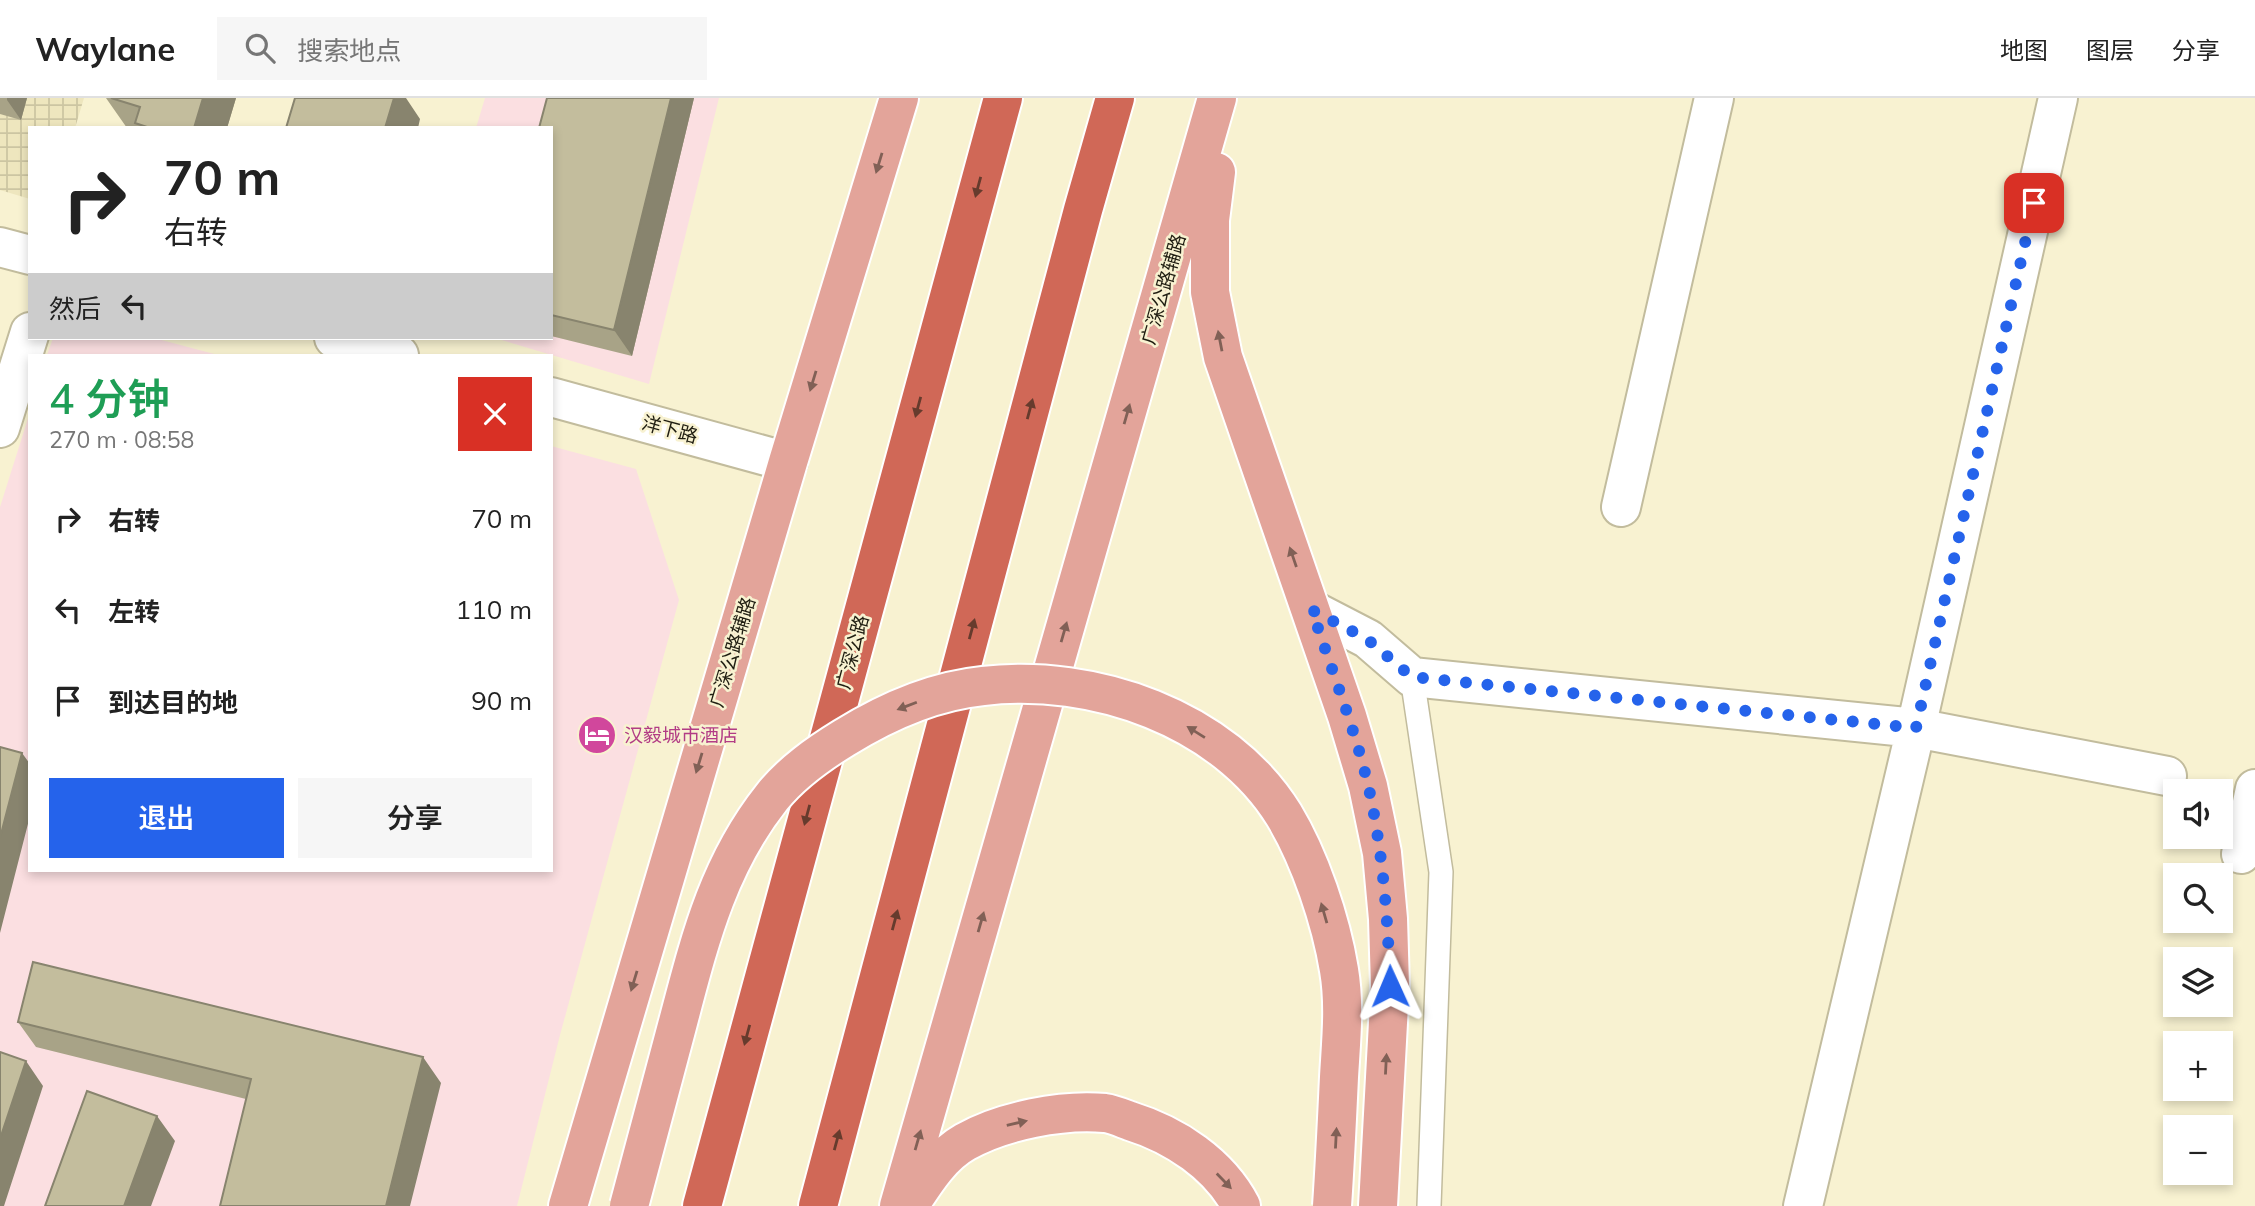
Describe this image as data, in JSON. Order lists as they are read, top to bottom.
{
  "streets": {
    "highway": ["广深公路"],
    "main road": ["广深公路辅路"],
    "street": ["洋下路"]
  },
  "crossings": [
    ["广深公路辅路", "洋下路"]
  ],
  "places": {
    "hotel": ["汉毅城市酒店"]
  },
  "page": {
    "header": "Waylane",
    "search": "搜索地点",
    "nav": ["地图", "图层", "分享"],
    "turn": ["70 m", "右转"],
    "then": "然后",
    "heading": ["4 分钟", "270 m · 08:58"],
    "list": [
      {
        "name": "右转",
        "value": "70 m"
      },
      {
        "name": "左转",
        "value": "110 m"
      },
      {
        "name": "到达目的地",
        "value": "90 m"
      }
    ],
    "buttons": ["退出", "分享"],
    "map_buttons": ["+", "−"]
  }
}
